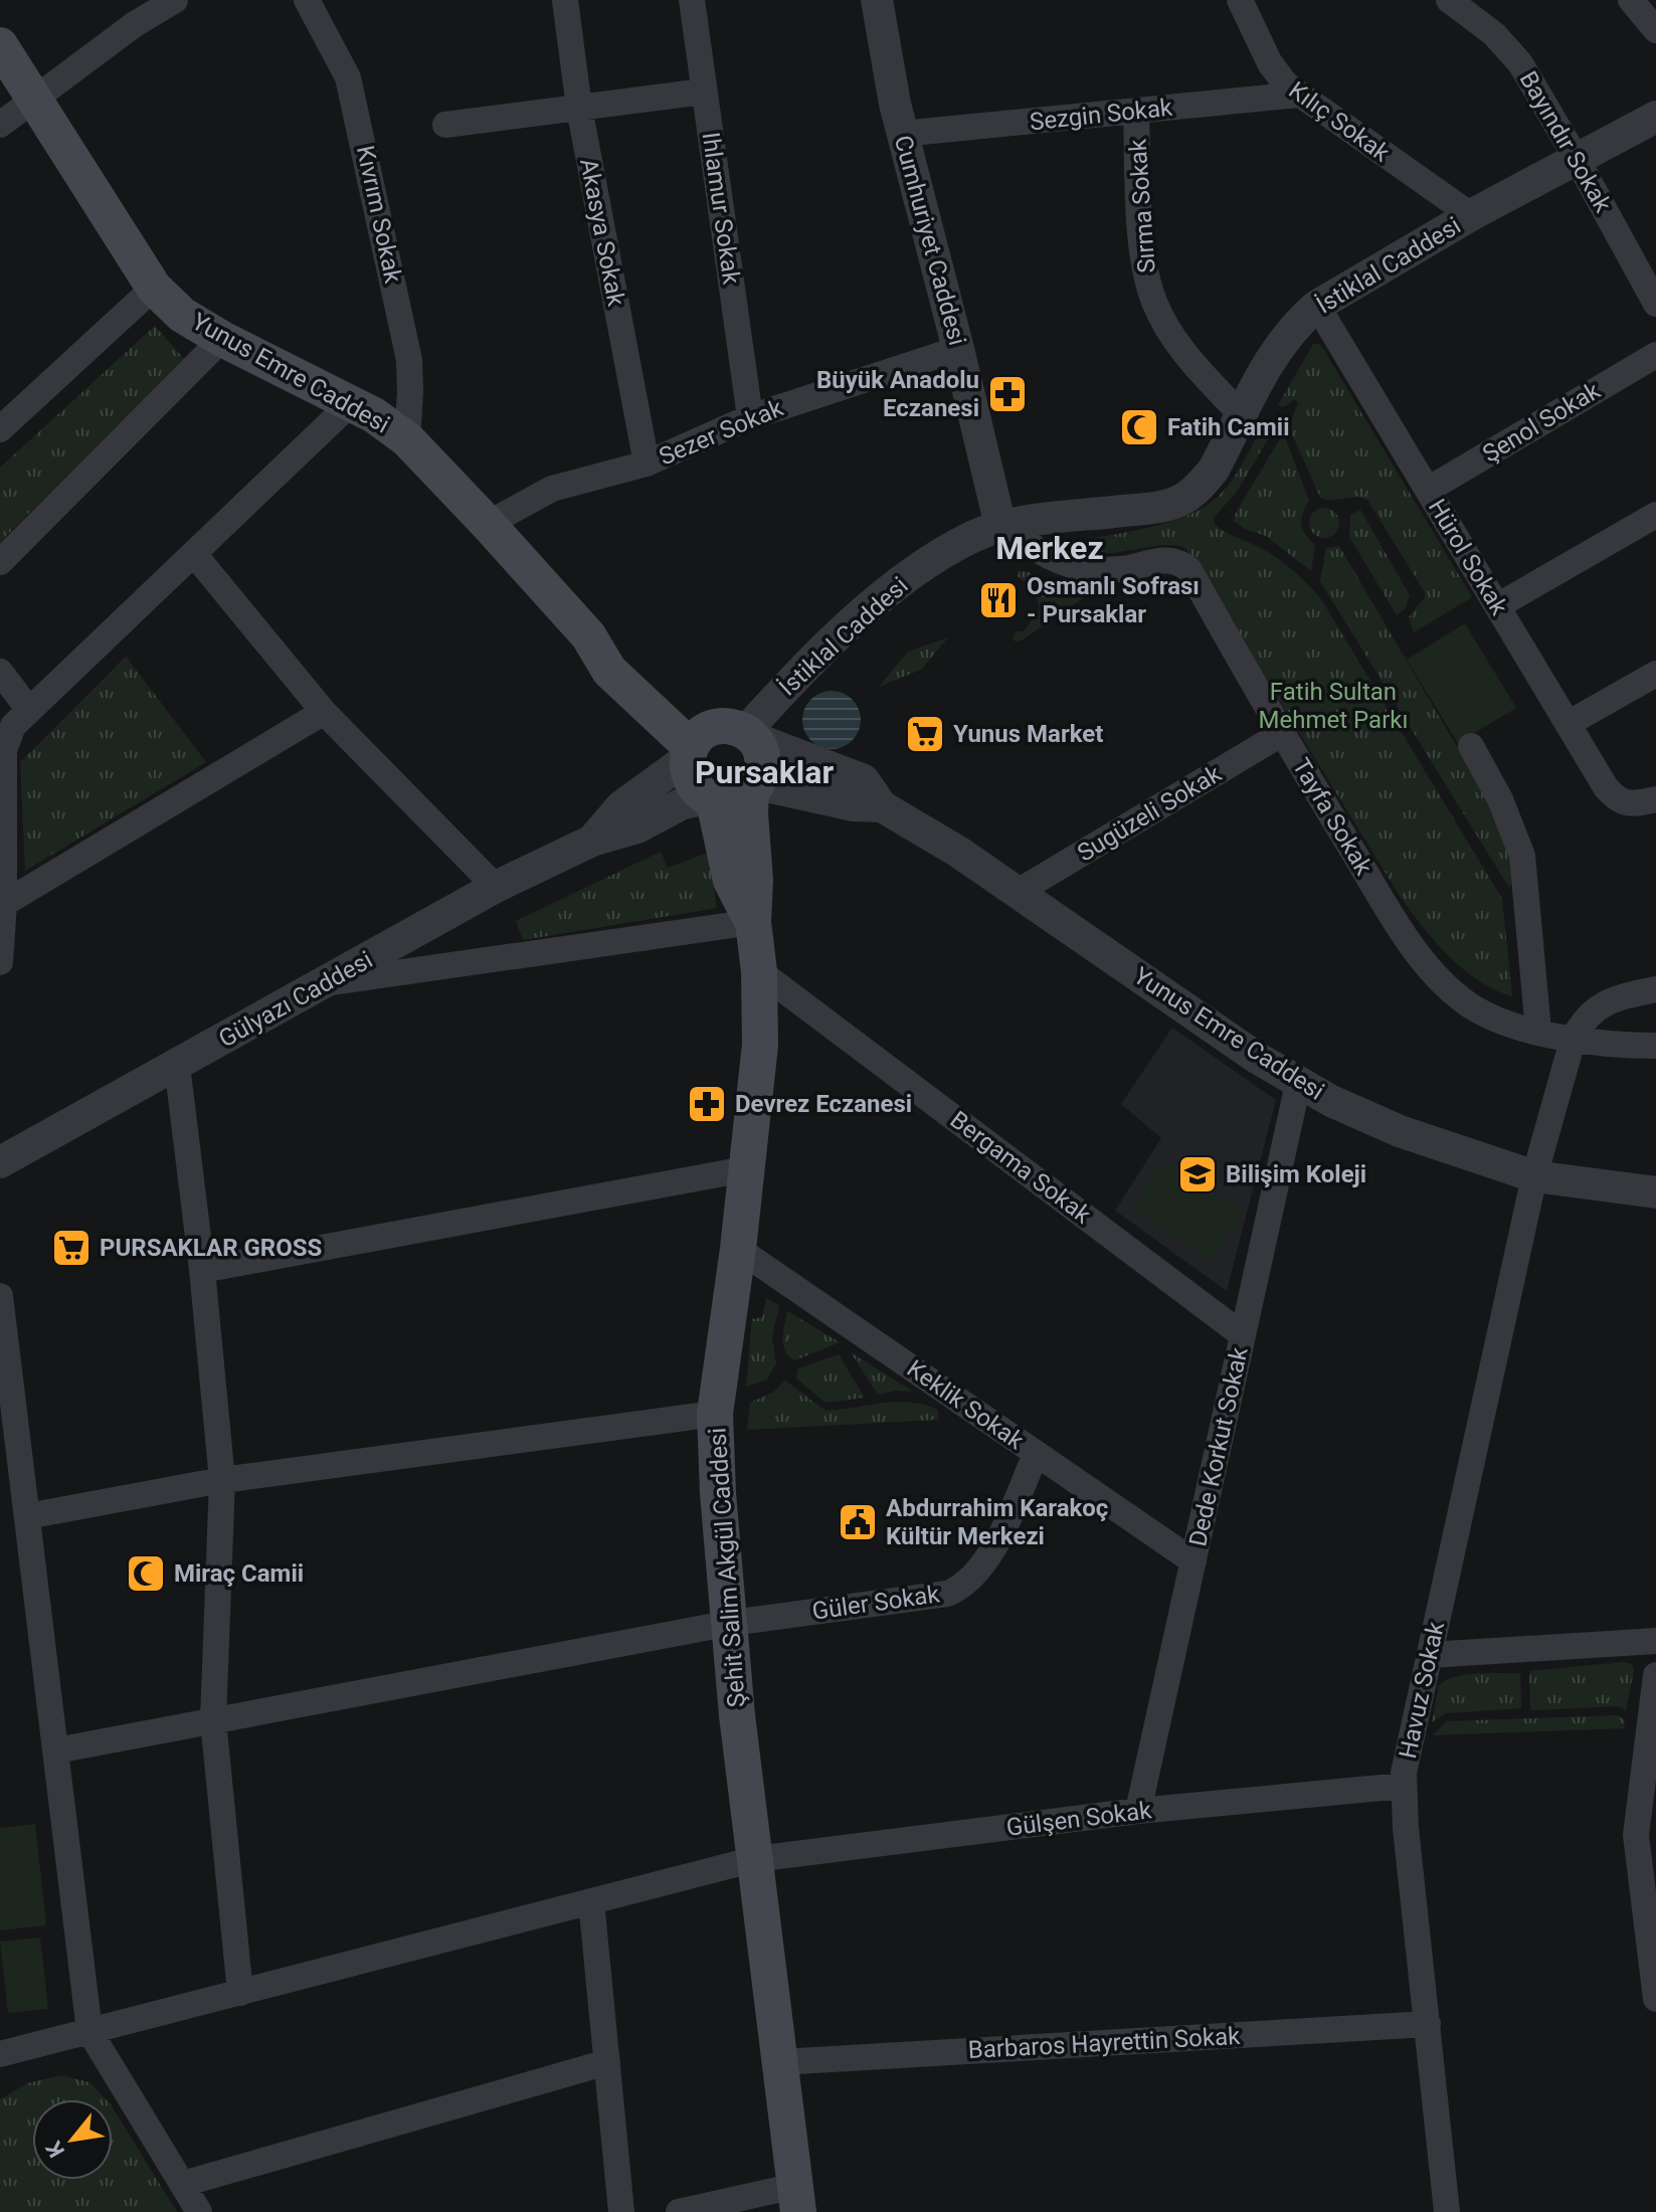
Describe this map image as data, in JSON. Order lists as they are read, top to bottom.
{
  "streets": {
    "main road": ["Yunus Emre Caddesi", "Şehit Salim Akgül Caddesi"],
    "street": [
      "Sezgin Sokak",
      "Kılıç Sokak",
      "Bayındır Sokak",
      "Sırma Sokak",
      "Ihlamur Sokak",
      "Kıvrım Sokak",
      "Akasya Sokak",
      "Cumhuriyet Caddesi",
      "İstiklal Caddesi",
      "Şenol Sokak",
      "Sezer Sokak",
      "Hürol Sokak",
      "Sugüzeli Sokak",
      "Tayfa Sokak",
      "Gülyazı Caddesi",
      "Bergama Sokak",
      "Keklik Sokak",
      "Dede Korkut Sokak",
      "Güler Sokak",
      "Havuz Sokak",
      "Gülşen Sokak",
      "Barbaros Hayrettin Sokak"
    ]
  },
  "crossings": [
    ["Sezgin Sokak", "Kılıç Sokak"],
    ["Sezgin Sokak", "Sırma Sokak"],
    ["Sezgin Sokak", "Cumhuriyet Caddesi"],
    ["Kılıç Sokak", "İstiklal Caddesi"],
    ["Bayındır Sokak", "İstiklal Caddesi"],
    ["Sırma Sokak", "İstiklal Caddesi"],
    ["Ihlamur Sokak", "Sezer Sokak"],
    ["Kıvrım Sokak", "Yunus Emre Caddesi"],
    ["Akasya Sokak", "Sezer Sokak"],
    ["Cumhuriyet Caddesi", "İstiklal Caddesi"],
    ["Cumhuriyet Caddesi", "Sezer Sokak"],
    ["Cumhuriyet Caddesi", "Tayfa Sokak"],
    ["İstiklal Caddesi", "Yunus Emre Caddesi"],
    ["İstiklal Caddesi", "Hürol Sokak"],
    ["İstiklal Caddesi", "Tayfa Sokak"],
    ["İstiklal Caddesi", "Gülyazı Caddesi"],
    ["Yunus Emre Caddesi", "Sezer Sokak"],
    ["Yunus Emre Caddesi", "Sugüzeli Sokak"],
    ["Yunus Emre Caddesi", "Dede Korkut Sokak"],
    ["Yunus Emre Caddesi", "Havuz Sokak"],
    ["Şenol Sokak", "Hürol Sokak"],
    ["Sugüzeli Sokak", "Tayfa Sokak"],
    ["Tayfa Sokak", "Havuz Sokak"],
    ["Bergama Sokak", "Dede Korkut Sokak"],
    ["Bergama Sokak", "Şehit Salim Akgül Caddesi"],
    ["Keklik Sokak", "Dede Korkut Sokak"],
    ["Keklik Sokak", "Şehit Salim Akgül Caddesi"],
    ["Keklik Sokak", "Güler Sokak"],
    ["Dede Korkut Sokak", "Gülşen Sokak"],
    ["Şehit Salim Akgül Caddesi", "Güler Sokak"],
    ["Şehit Salim Akgül Caddesi", "Gülşen Sokak"],
    ["Şehit Salim Akgül Caddesi", "Barbaros Hayrettin Sokak"],
    ["Havuz Sokak", "Gülşen Sokak"],
    ["Havuz Sokak", "Barbaros Hayrettin Sokak"]
  ],
  "districts": ["Merkez", "Pursaklar"],
  "parks": ["Fatih Sultan Mehmet Parkı"],
  "places": {
    "pharmacy": ["Büyük Anadolu Eczanesi", "Devrez Eczanesi"],
    "mosque": ["Fatih Camii", "Miraç Camii"],
    "restaurant": ["Osmanlı Sofrası - Pursaklar"],
    "supermarket": ["Yunus Market", "PURSAKLAR GROSS"],
    "school or university": ["Bilişim Koleji"],
    "public building": ["Abdurrahim Karakoç Kültür Merkezi"]
  },
  "north": "bottom left"
}
